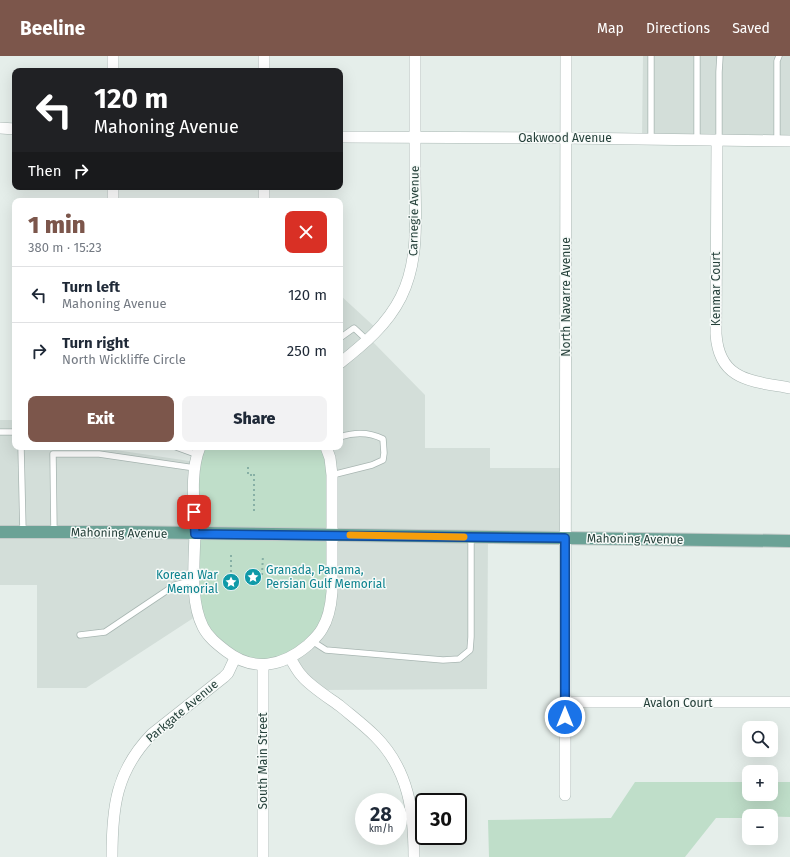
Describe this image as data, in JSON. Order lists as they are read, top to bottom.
{
  "streets": {
    "main road": ["Mahoning Avenue"],
    "street": [
      "Oakwood Avenue",
      "Carnegie Avenue",
      "Kenmar Court",
      "North Navarre Avenue",
      "Avalon Court",
      "Parkgate Avenue",
      "South Main Street"
    ]
  },
  "crossings": [
    ["Oakwood Avenue", "Carnegie Avenue"],
    ["Oakwood Avenue", "Kenmar Court"],
    ["Oakwood Avenue", "North Navarre Avenue"],
    ["North Navarre Avenue", "Mahoning Avenue"],
    ["North Navarre Avenue", "Avalon Court"]
  ],
  "places": {
    "place": ["Granada, Panama, Persian Gulf Memorial", "Korean War Memorial"]
  },
  "page": {
    "header": "Beeline",
    "nav": ["Map", "Directions", "Saved"],
    "turn": ["120 m", "Mahoning Avenue"],
    "then": "Then",
    "heading": ["1 min", "380 m · 15:23"],
    "list": [
      {
        "name": "Turn left",
        "note": "Mahoning Avenue",
        "value": "120 m"
      },
      {
        "name": "Turn right",
        "note": "North Wickliffe Circle",
        "value": "250 m"
      }
    ],
    "buttons": ["Exit", "Share"],
    "map_buttons": ["+", "−"],
    "speed": "28 km/h",
    "limit": "30"
  }
}
